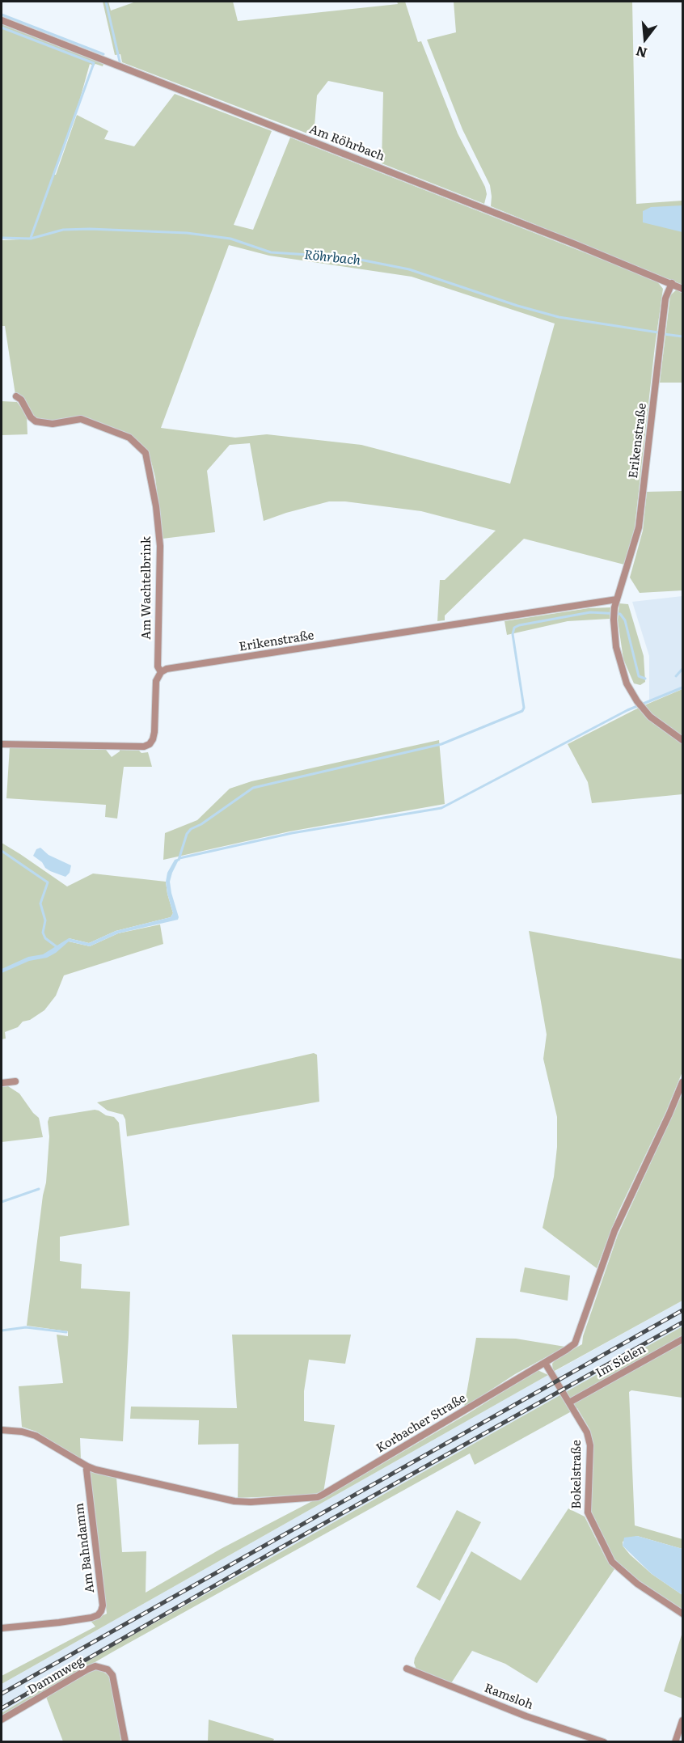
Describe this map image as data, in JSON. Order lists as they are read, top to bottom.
{
  "streets": {
    "street": [
      "Am Röhrbach",
      "Erikenstraße",
      "Am Wachtelbrink",
      "Im Sielen",
      "Korbacher Straße",
      "Bokelstraße",
      "Am Bahndamm",
      "Dammweg",
      "Ramsloh"
    ]
  },
  "crossings": [
    ["Am Röhrbach", "Erikenstraße"],
    ["Erikenstraße", "Am Wachtelbrink"],
    ["Im Sielen", "Bokelstraße"],
    ["Korbacher Straße", "Bokelstraße"],
    ["Korbacher Straße", "Am Bahndamm"]
  ],
  "water": ["Röhrbach"],
  "north": "bottom"
}
